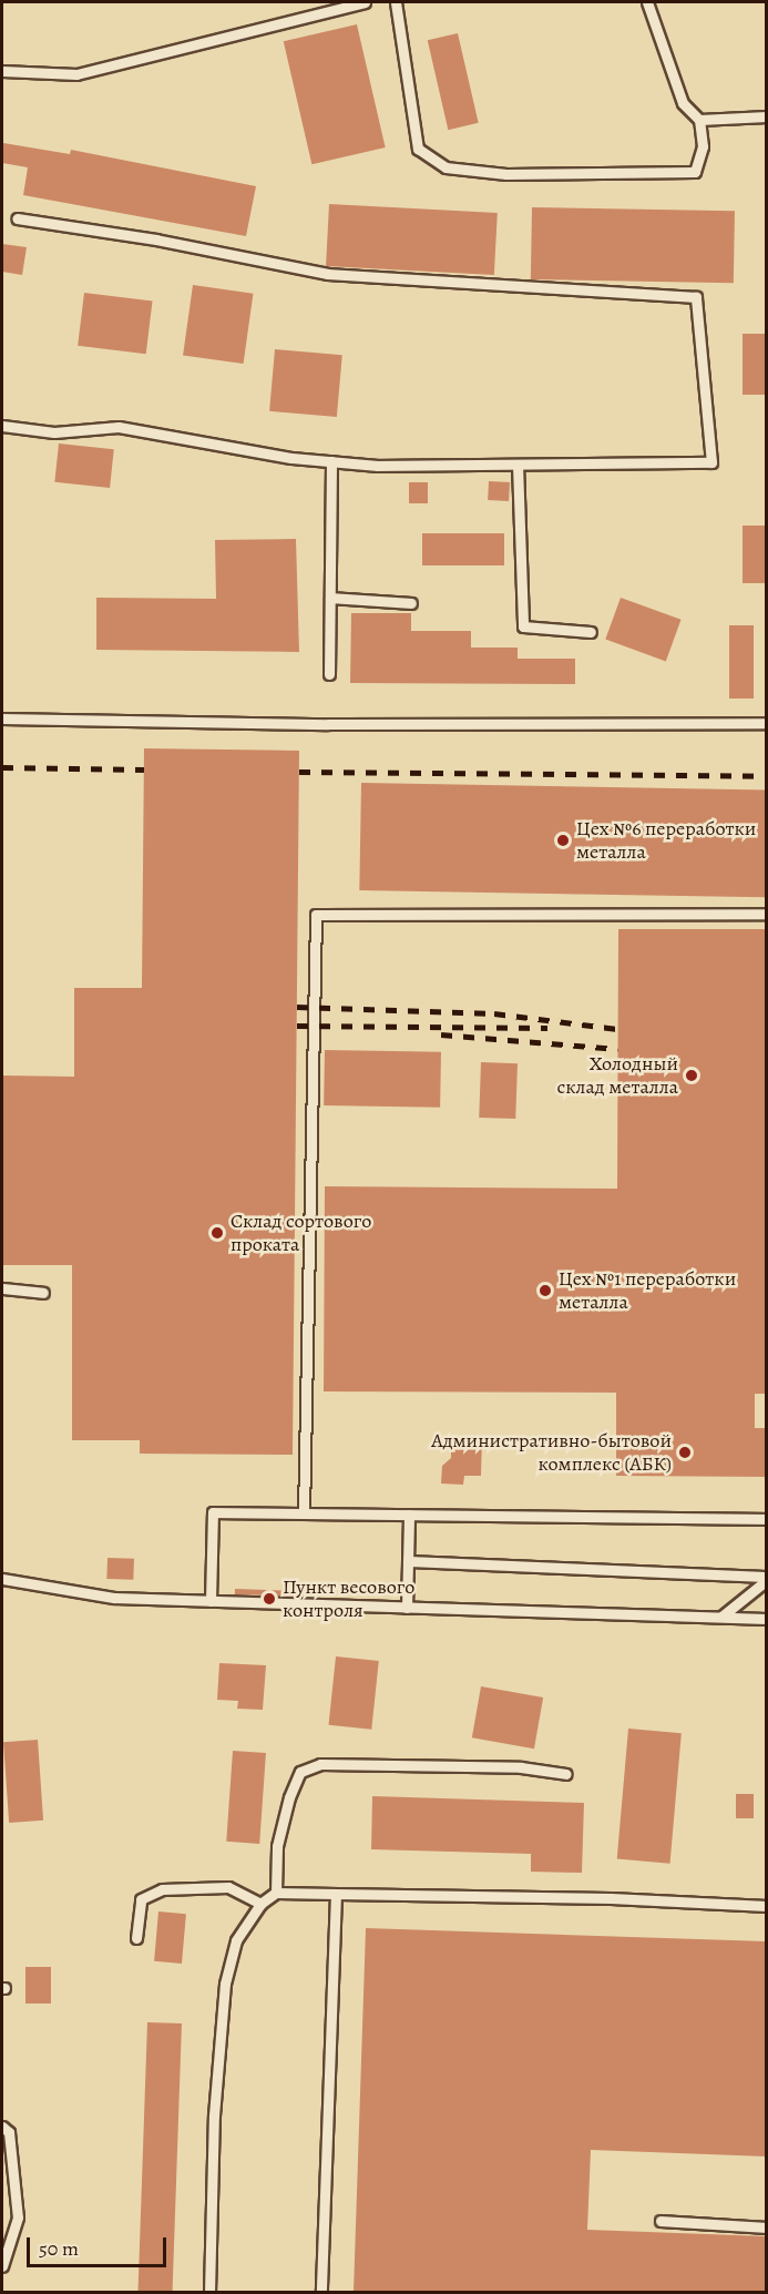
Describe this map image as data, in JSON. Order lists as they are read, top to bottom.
{
  "places": [
    "Цех №6 переработки металла",
    "Холодный склад металла",
    "Склад сортового проката",
    "Цех №1 переработки металла",
    "Административно-бытовой комплекс (АБК)",
    "Пункт весового контроля"
  ],
  "scale_bar": "50 m"
}
